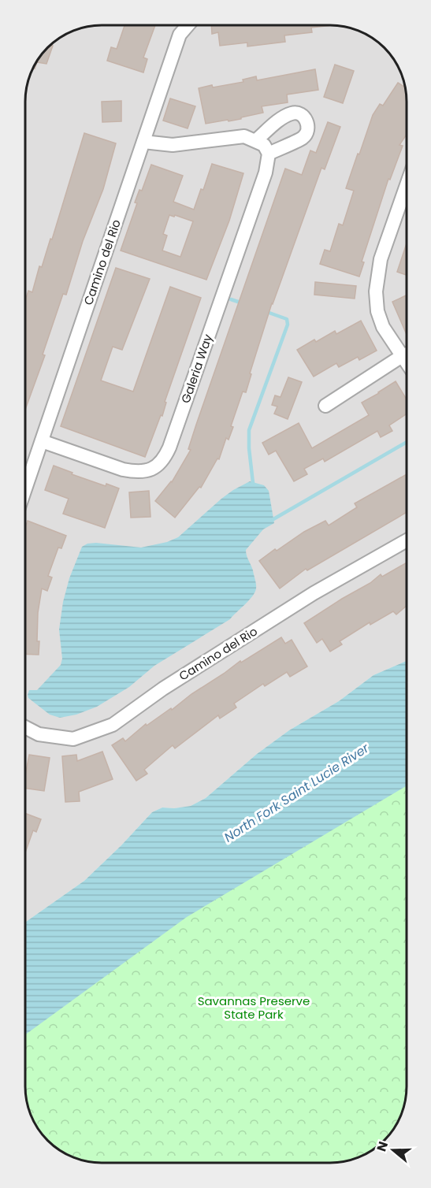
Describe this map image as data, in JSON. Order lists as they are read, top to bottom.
{
  "streets": {
    "street": ["Camino del Rio", "Galeria Way"]
  },
  "crossings": [
    ["Camino del Rio", "Galeria Way"]
  ],
  "water": ["North Fork Saint Lucie River"],
  "parks": ["Savannas Preserve State Park"],
  "north": "left"
}
